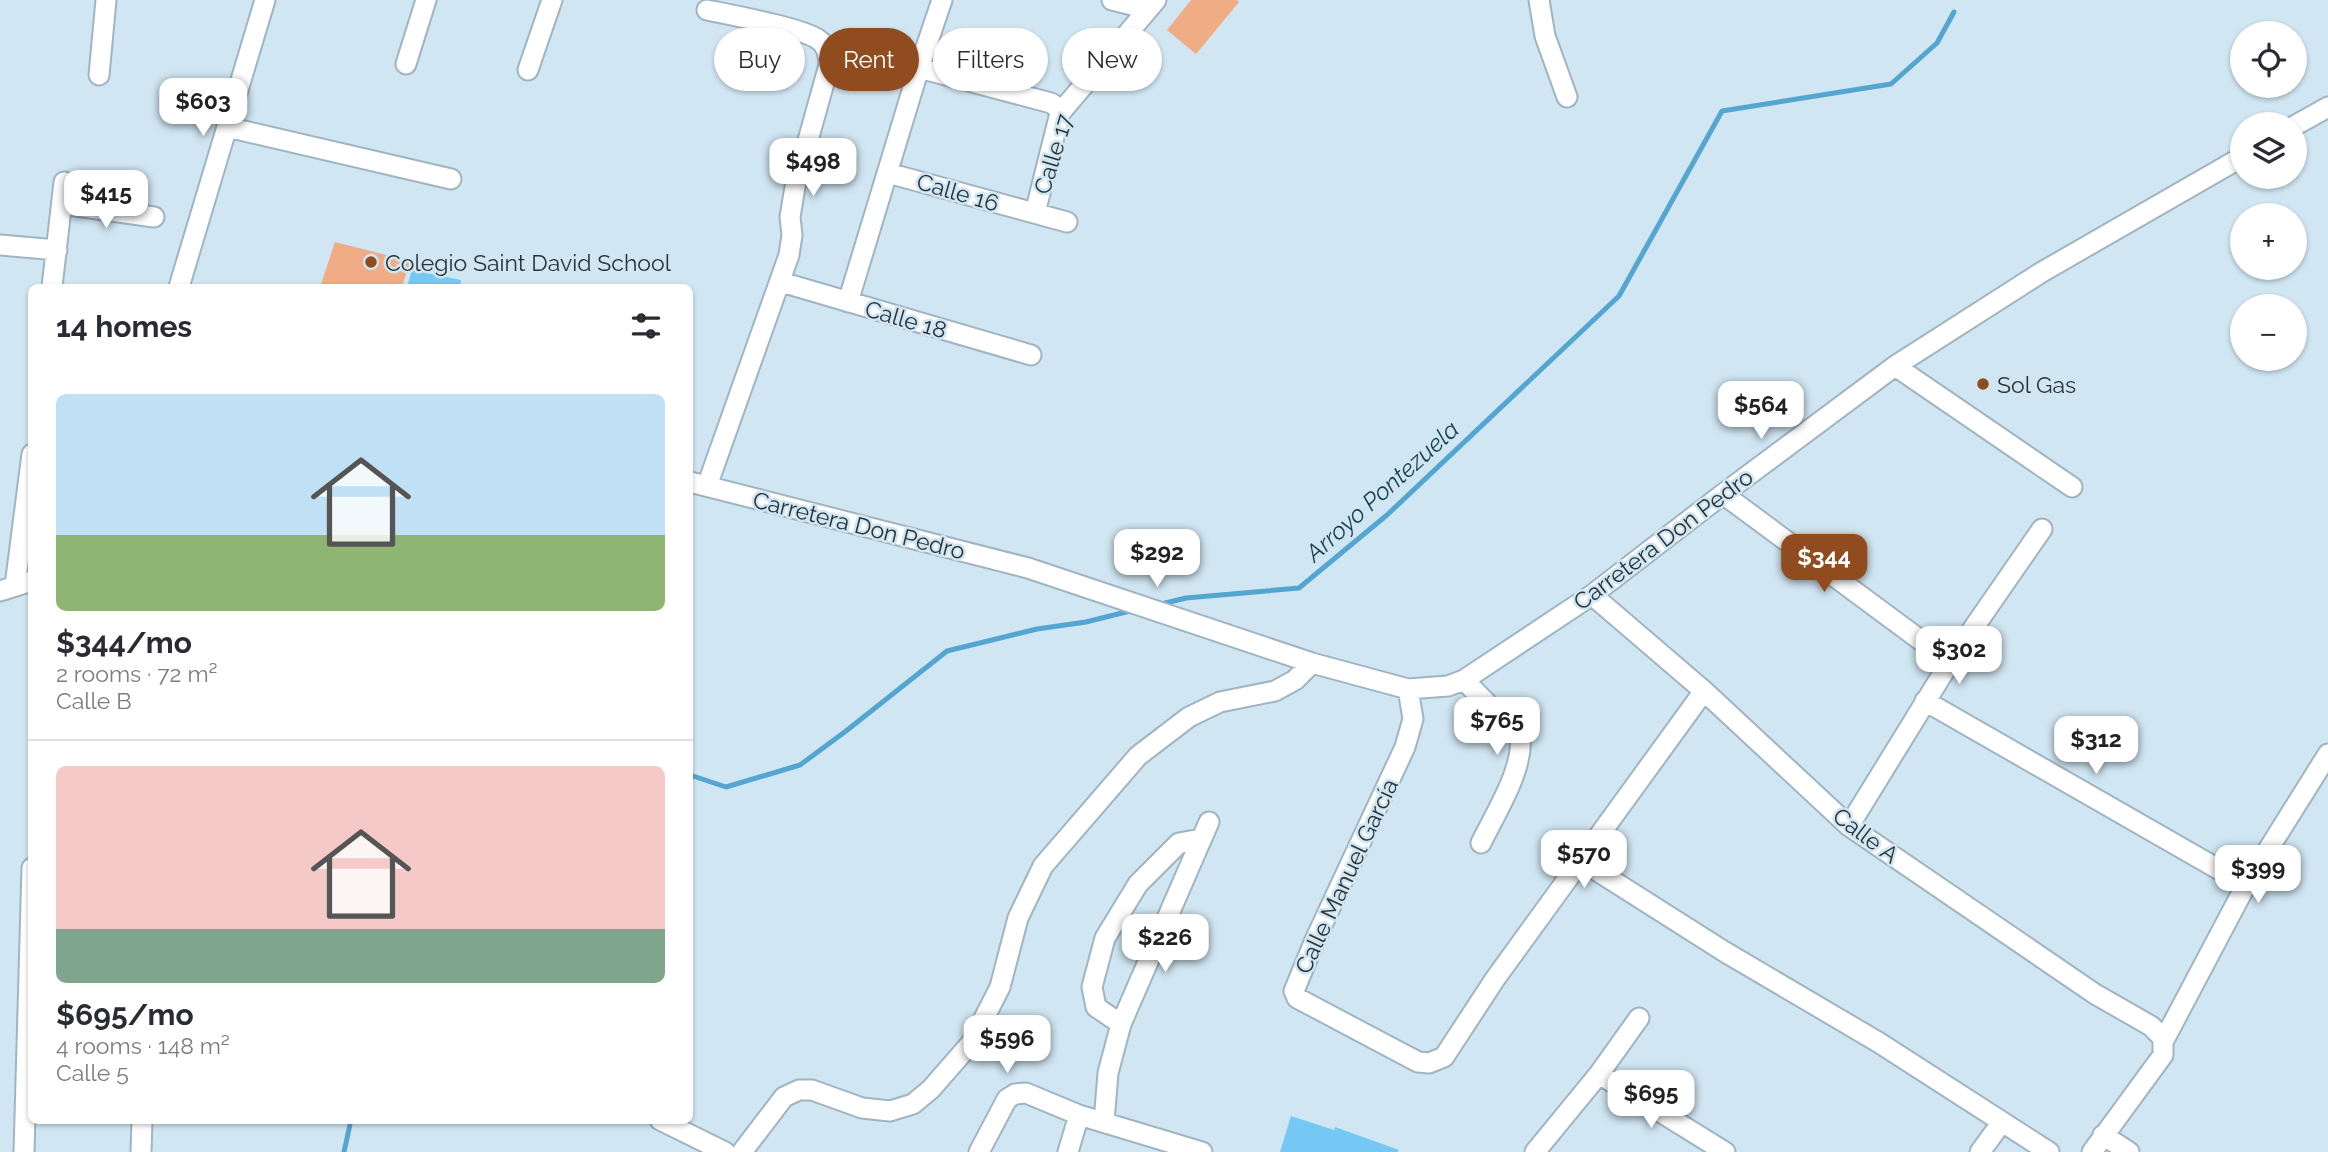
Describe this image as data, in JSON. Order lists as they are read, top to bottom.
{
  "streets": {
    "street": [
      "Calle 17",
      "Calle 16",
      "Calle 18",
      "Carretera Don Pedro",
      "Calle A",
      "Calle Manuel García"
    ]
  },
  "crossings": [
    ["Calle 17", "Calle 16"],
    ["Carretera Don Pedro", "Calle A"],
    ["Carretera Don Pedro", "Calle Manuel García"],
    ["Calle A", "Calle Manuel García"]
  ],
  "water": ["Arroyo Pontezuela"],
  "places": ["Colegio Saint David School", "Sol Gas"],
  "page": {
    "map_buttons": ["+", "−"],
    "chip": [
      "Buy",
      "Rent",
      "Filters",
      "New"
    ],
    "price": [
      "$603",
      "$498",
      "$415",
      "$564",
      "$292",
      "$344",
      "$302",
      "$765",
      "$312",
      "$570",
      "$399",
      "$226",
      "$596",
      "$695"
    ],
    "heading": "14 homes",
    "list": [
      {
        "name": "$344/mo",
        "note": "2 rooms · 72 m² · Calle B"
      },
      {
        "name": "$695/mo",
        "note": "4 rooms · 148 m² · Calle 5"
      }
    ]
  }
}
